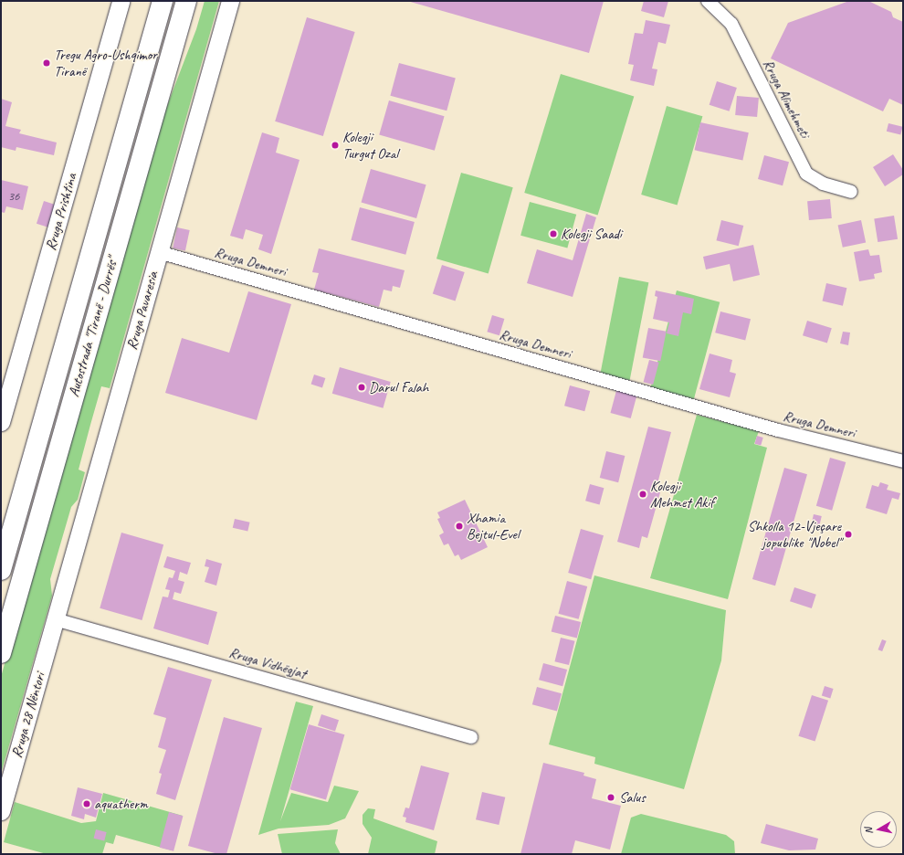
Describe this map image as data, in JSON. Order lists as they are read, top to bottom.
{
  "streets": {
    "highway": ["Autostrada \"Tiranë - Durrës\""],
    "main road": ["Rruga Prishtina", "Rruga Pavaresia", "Rruga 28 Nëntori"],
    "street": ["Rruga Alimehmeti", "Rruga Demneri", "Rruga Vidhëgjat"]
  },
  "crossings": [
    ["Rruga Demneri", "Rruga Pavaresia"],
    ["Rruga Pavaresia", "Rruga Vidhëgjat"],
    ["Rruga Pavaresia", "Rruga 28 Nëntori"],
    ["Rruga Vidhëgjat", "Rruga 28 Nëntori"]
  ],
  "places": [
    "Tregu Agro-Ushqimor Tiranë",
    "Kolegji Turgut Ozal",
    "Kolegji Saadi",
    "Darul Falah",
    "Kolegji Mehmet Akif",
    "Xhamia Bejtul-Evel",
    "Shkolla 12-Vjeçare jopublike \"Nobel\"",
    "Salus",
    "aquatherm"
  ],
  "house_numbers": ["36"],
  "north": "left"
}
